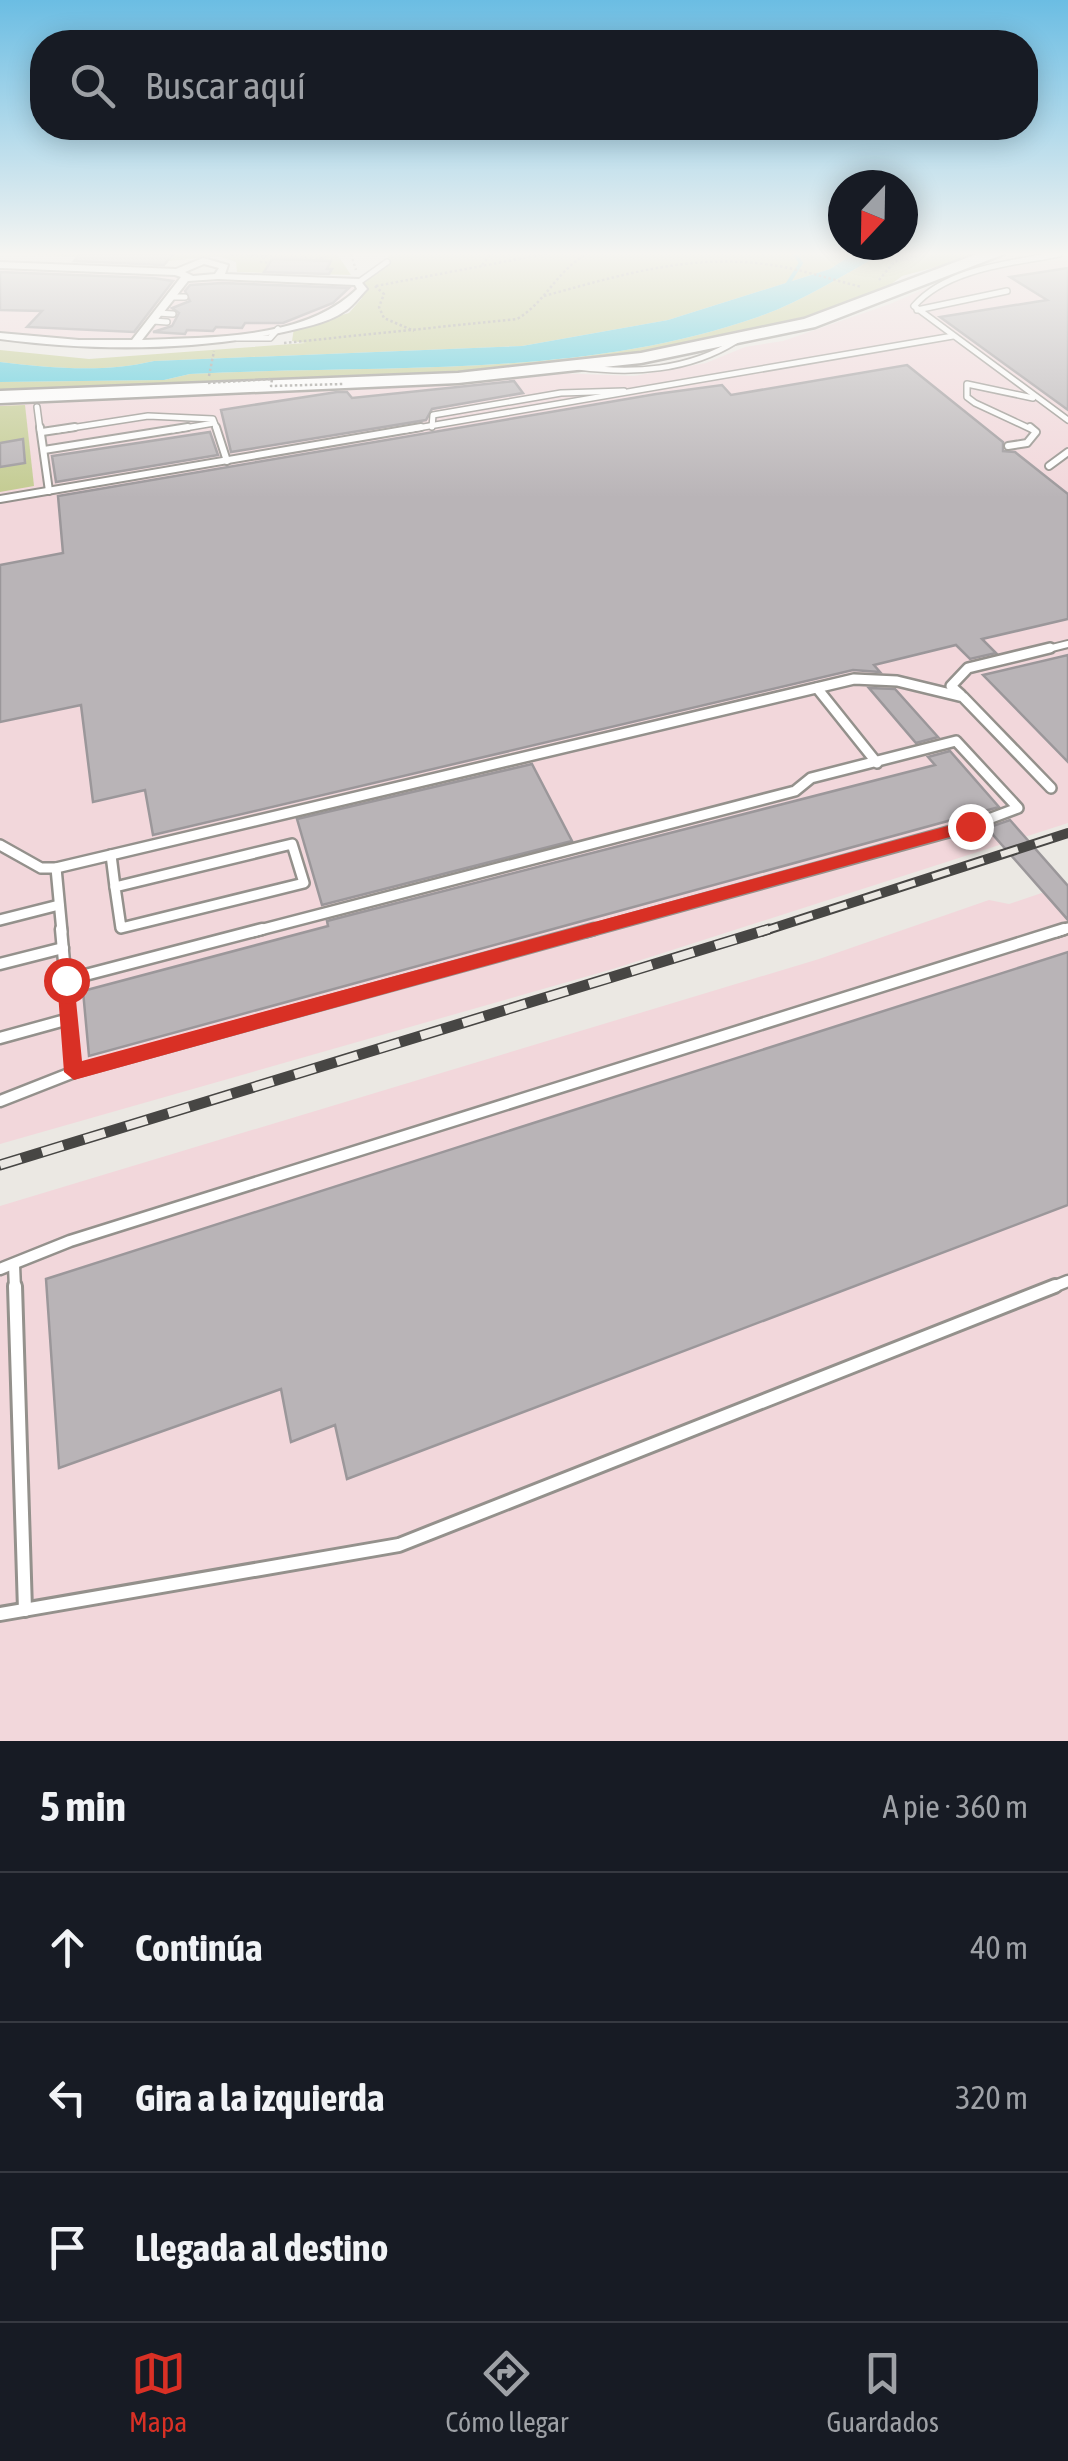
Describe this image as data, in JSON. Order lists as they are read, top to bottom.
{
  "north": "bottom",
  "page": {
    "search": "Buscar aquí",
    "heading": ["5 min", "A pie · 360 m"],
    "list": [
      ["Continúa", "40 m"],
      ["Gira a la izquierda", "320 m"],
      "Llegada al destino"
    ],
    "nav": ["Mapa", "Cómo llegar", "Guardados"]
  }
}
